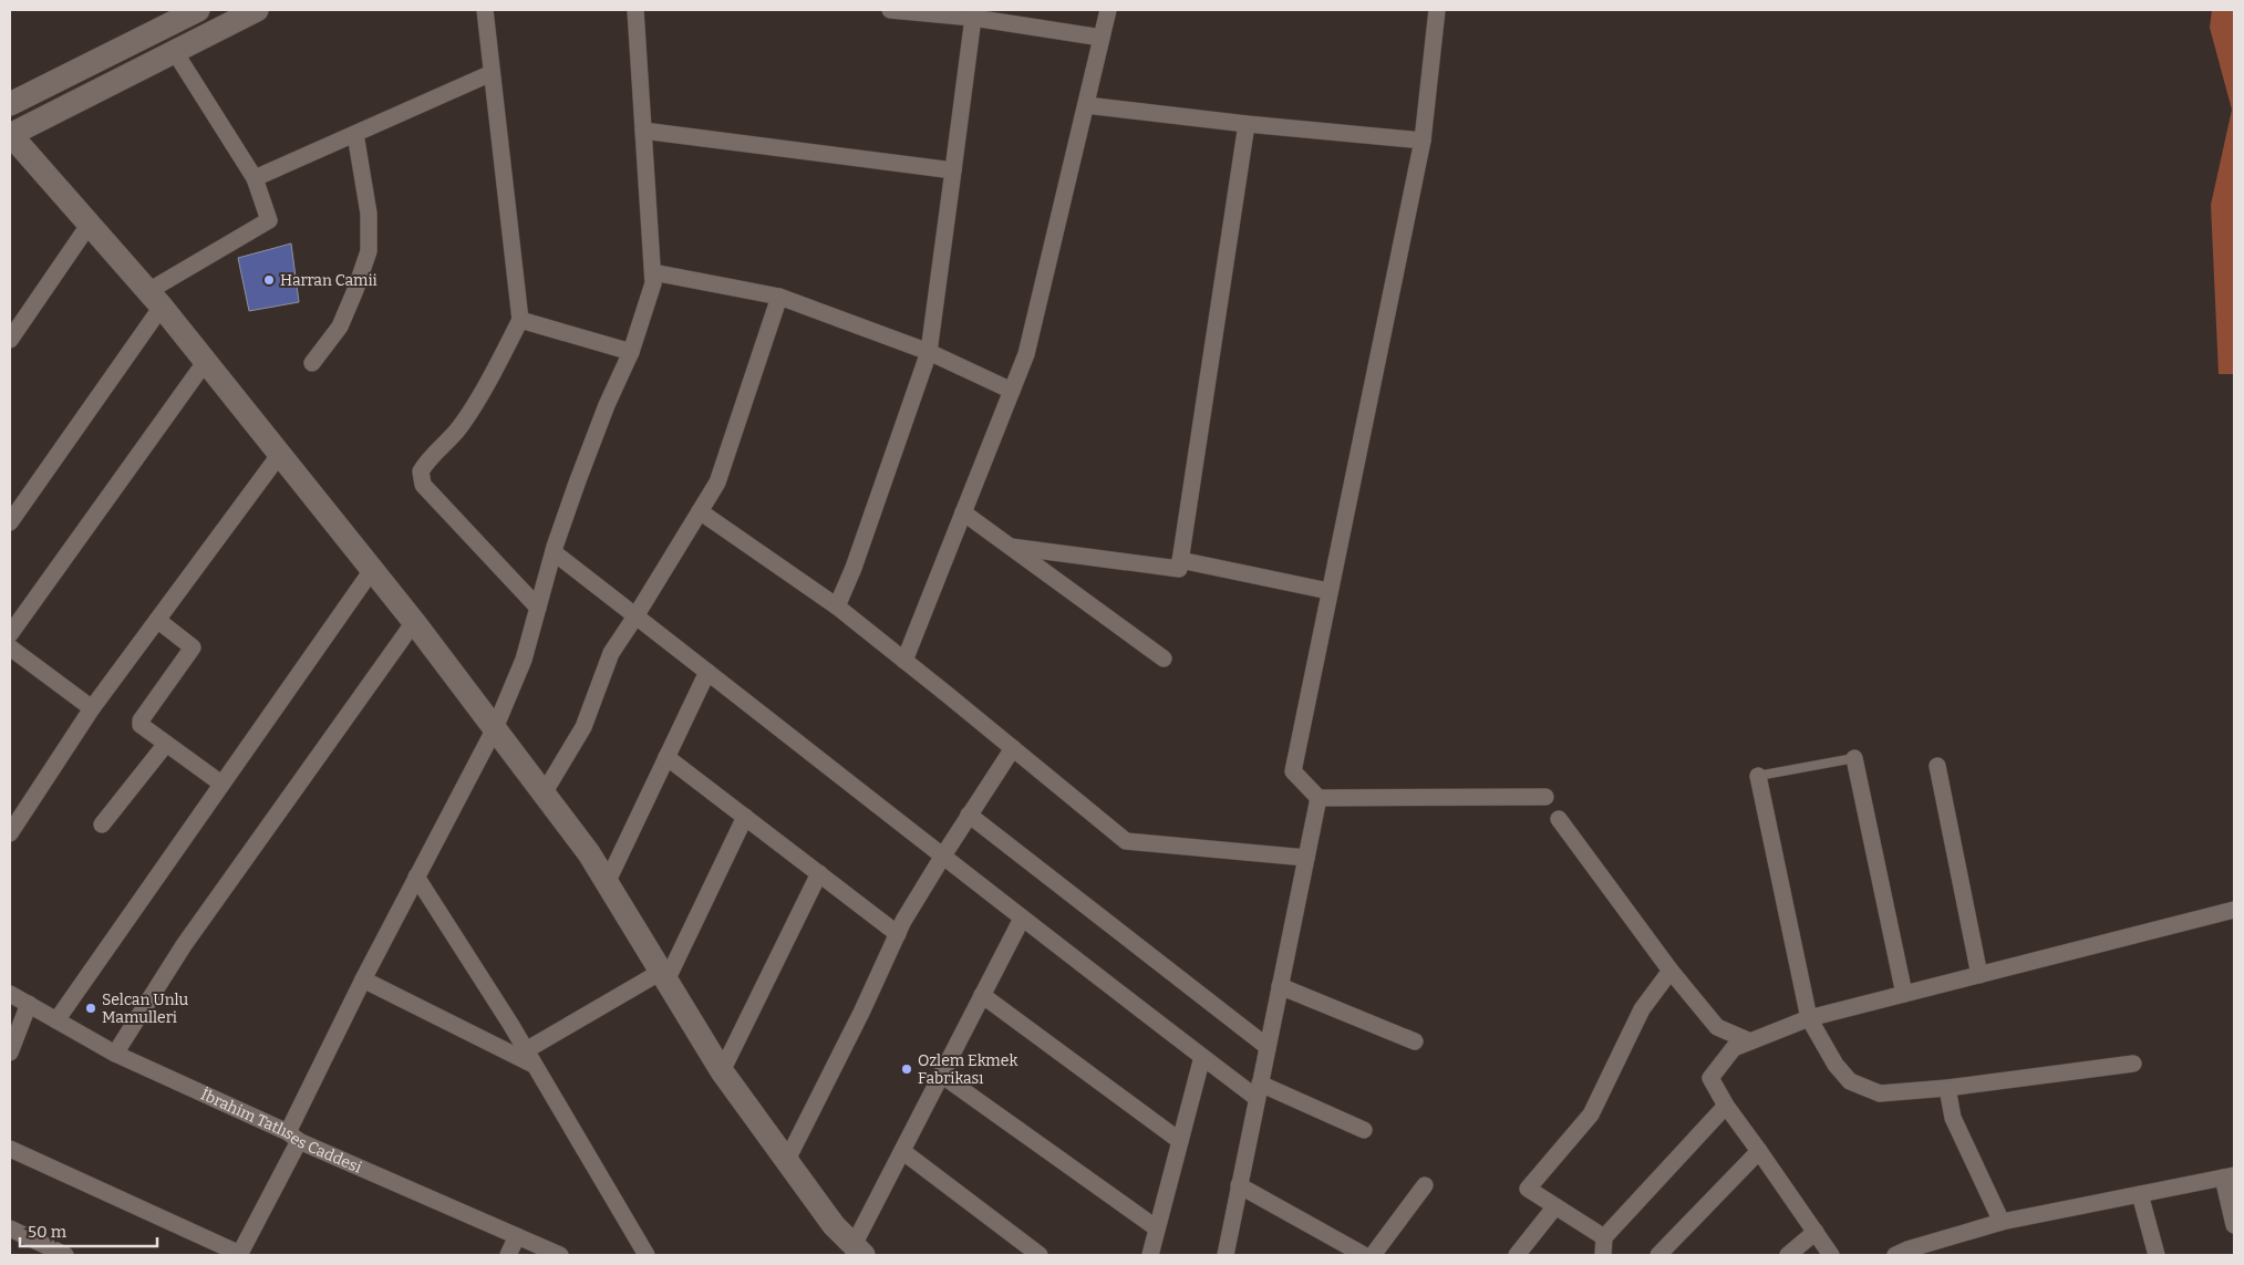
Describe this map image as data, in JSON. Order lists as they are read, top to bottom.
{
  "streets": {
    "street": ["İbrahim Tatlıses Caddesi"]
  },
  "places": ["Harran Camii", "Selcan Unlu Mamulleri", "Ozlem Ekmek Fabrikası"],
  "scale_bar": "50 m"
}
